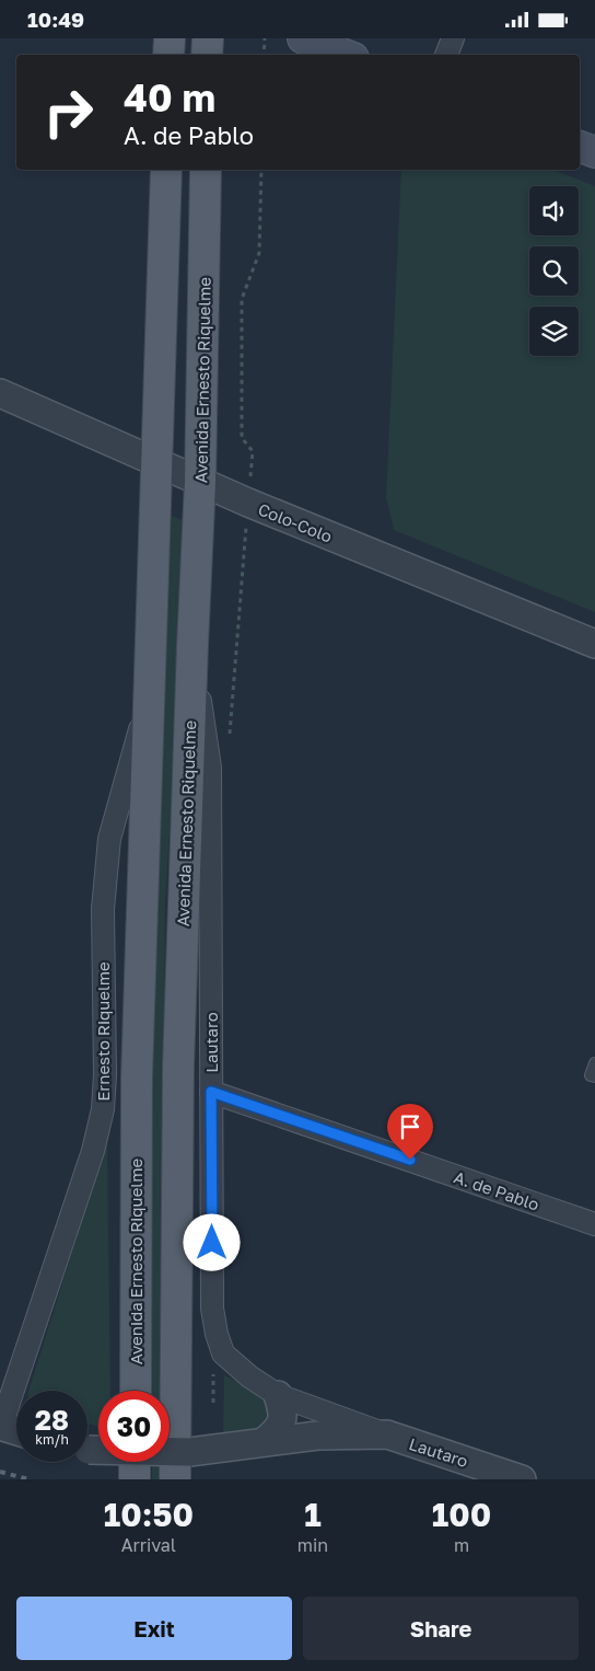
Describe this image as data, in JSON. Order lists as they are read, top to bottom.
{
  "streets": {
    "main road": ["Avenida Ernesto Riquelme"],
    "street": [
      "Colo-Colo",
      "Ernesto Riquelme",
      "Lautaro",
      "A. de Pablo"
    ]
  },
  "crossings": [
    ["Avenida Ernesto Riquelme", "Colo-Colo"],
    ["Avenida Ernesto Riquelme", "Ernesto Riquelme"],
    ["Avenida Ernesto Riquelme", "Lautaro"],
    ["Lautaro", "A. de Pablo"]
  ],
  "page": {
    "status": "10:49",
    "turn": ["40 m", "A. de Pablo"],
    "speed": "28 km/h",
    "limit": "30",
    "eta": [
      "10:50",
      "Arrival",
      "1",
      "min",
      "100",
      "m"
    ],
    "buttons": ["Exit", "Share"]
  }
}
